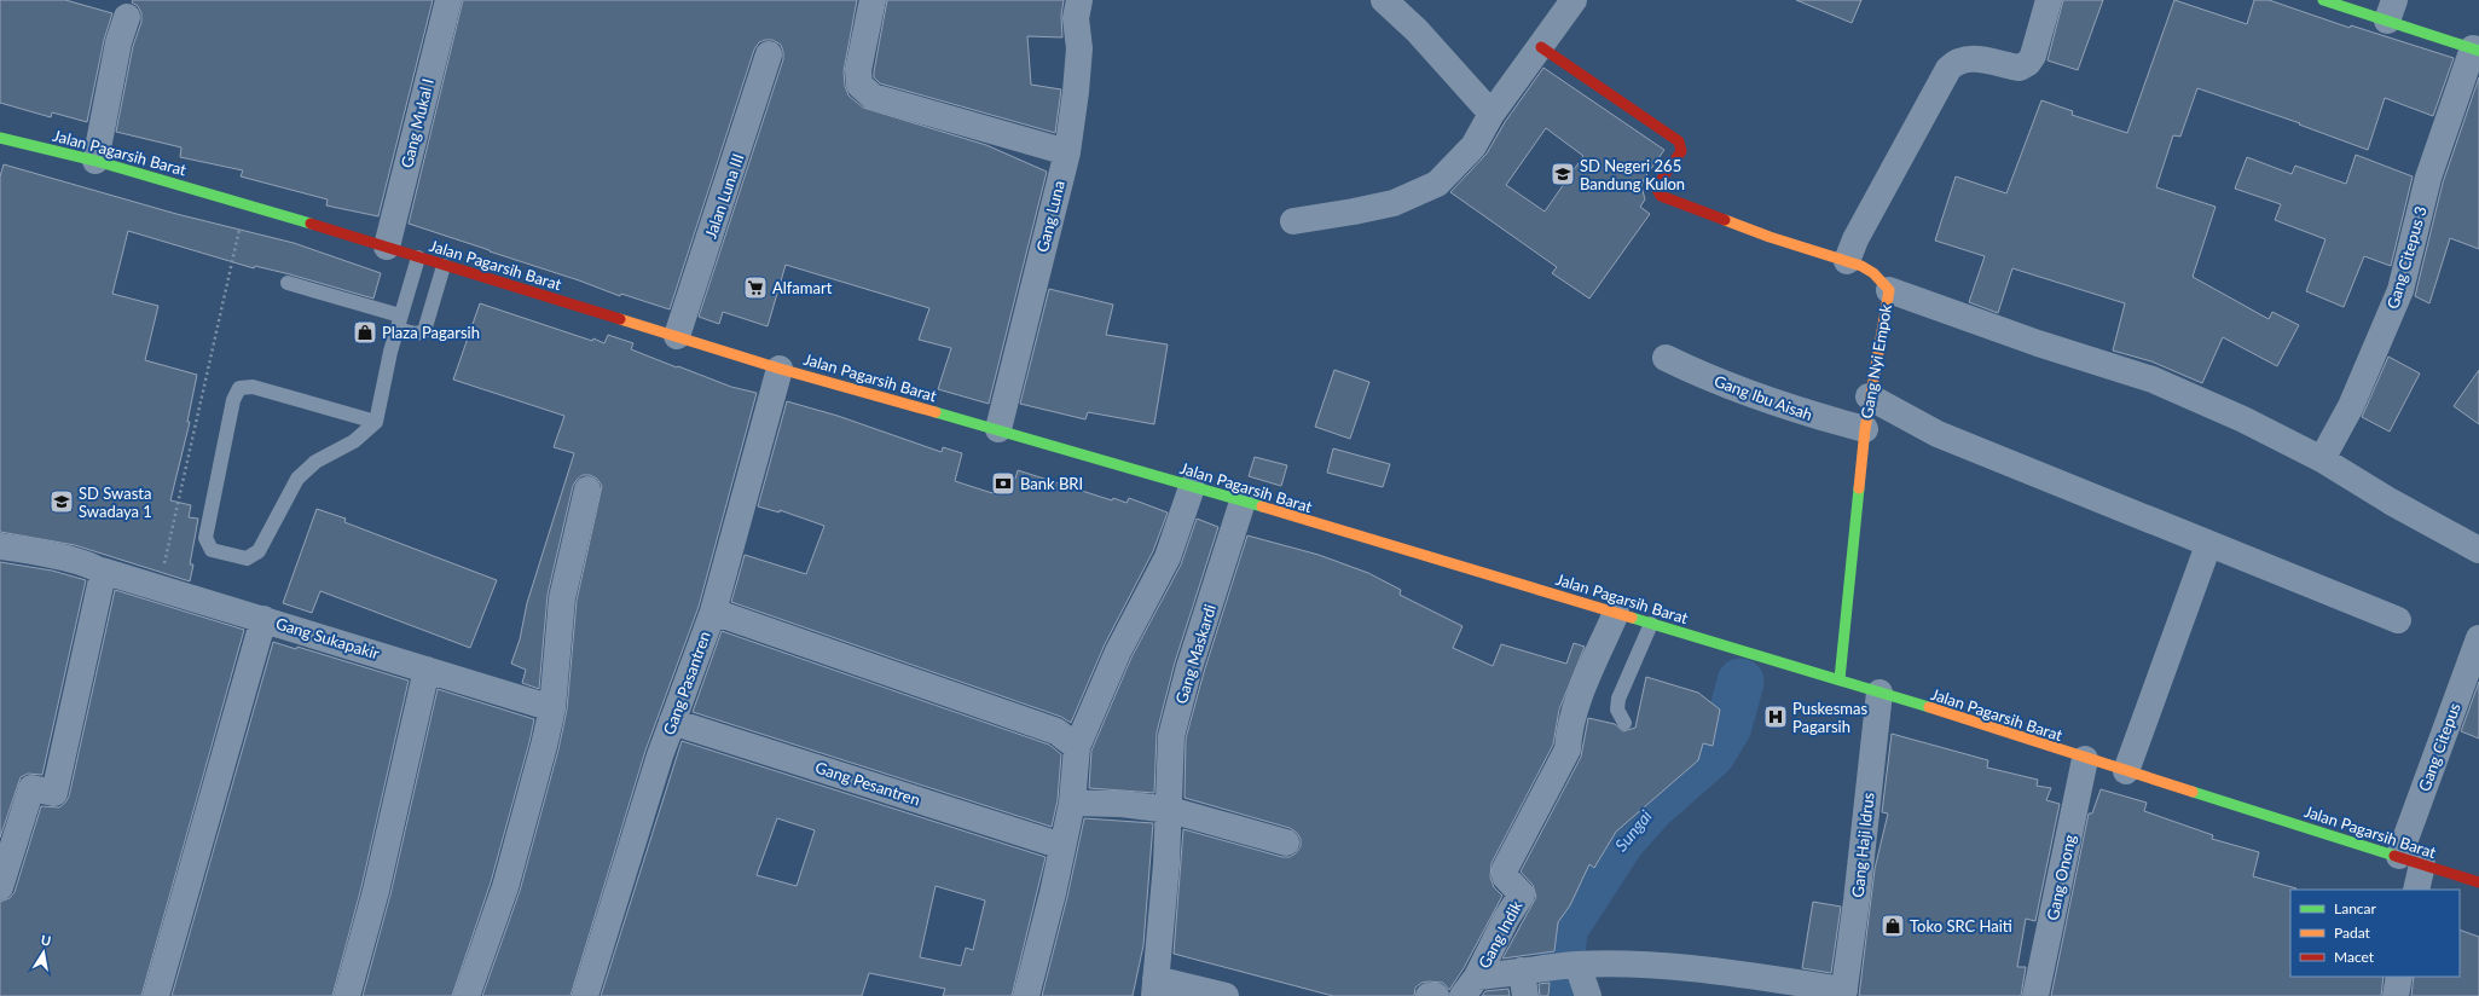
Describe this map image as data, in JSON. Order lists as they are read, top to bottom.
{
  "streets": {
    "street": [
      "Gang Mukal I",
      "Jalan Pagarsih Barat",
      "Jalan Luna III",
      "Gang Luna",
      "Gang Citepus 3",
      "Gang Nyi Empok",
      "Gang Ibu Aisah",
      "Gang Sukapakir",
      "Gang Maskardi",
      "Gang Pasantren",
      "Gang Citepus",
      "Gang Pesantren",
      "Gang Haji Idrus",
      "Gang Onong",
      "Gang Indik"
    ]
  },
  "crossings": [
    ["Gang Mukal I", "Jalan Pagarsih Barat"],
    ["Jalan Pagarsih Barat", "Jalan Luna III"],
    ["Jalan Pagarsih Barat", "Gang Luna"],
    ["Jalan Pagarsih Barat", "Gang Nyi Empok"],
    ["Jalan Pagarsih Barat", "Gang Maskardi"],
    ["Jalan Pagarsih Barat", "Gang Pasantren"],
    ["Jalan Pagarsih Barat", "Gang Citepus"],
    ["Jalan Pagarsih Barat", "Gang Haji Idrus"],
    ["Jalan Pagarsih Barat", "Gang Onong"],
    ["Jalan Pagarsih Barat", "Gang Indik"],
    ["Gang Nyi Empok", "Gang Ibu Aisah"],
    ["Gang Pasantren", "Gang Pesantren"],
    ["Gang Haji Idrus", "Gang Indik"]
  ],
  "water": ["Sungai"],
  "places": {
    "school or university": ["SD Negeri 265 Bandung Kulon", "SD Swasta Swadaya 1"],
    "supermarket": ["Alfamart"],
    "shop": ["Plaza Pagarsih", "Toko SRC Haiti"],
    "bank": ["Bank BRI"],
    "hospital": ["Puskesmas Pagarsih"]
  },
  "legend": ["Lancar", "Padat", "Macet"],
  "north": "top"
}
